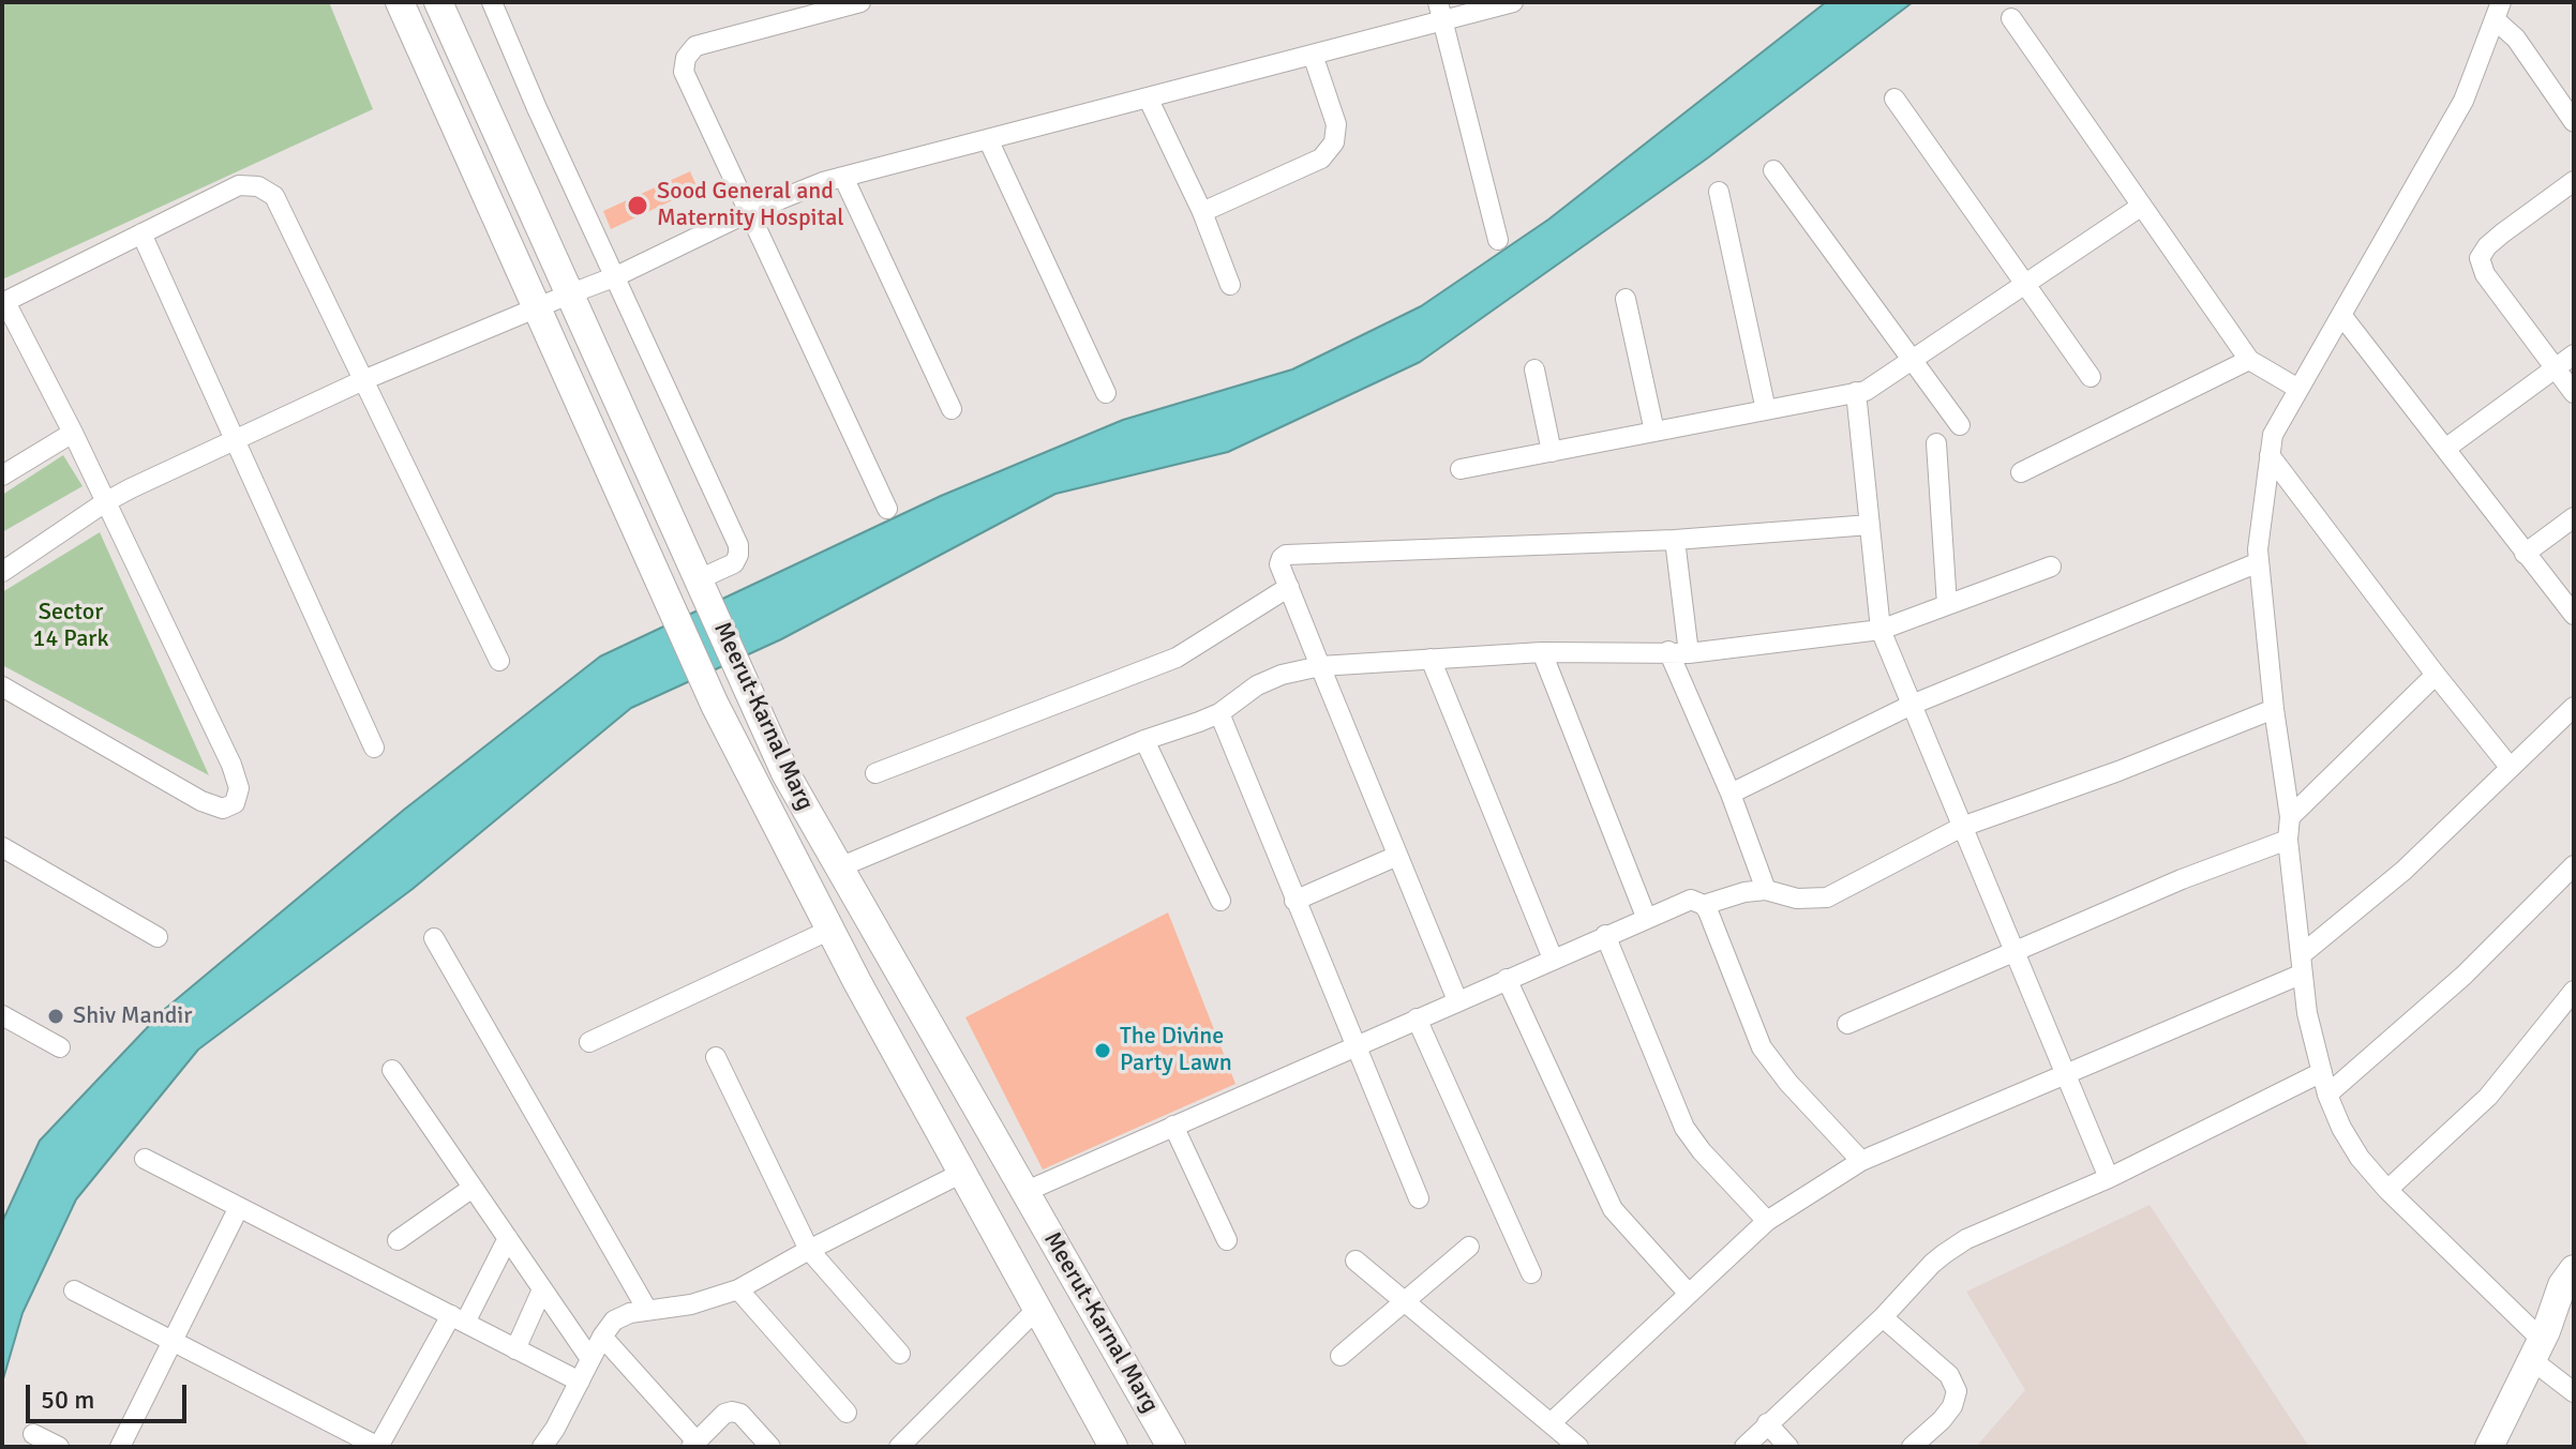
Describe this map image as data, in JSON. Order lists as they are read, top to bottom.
{
  "streets": {
    "street": ["Meerut-Karnal Marg"]
  },
  "parks": ["Sector 14 Park"],
  "places": ["Sood General and Maternity Hospital", "Shiv Mandir", "The Divine Party Lawn"],
  "scale_bar": "50 m"
}
